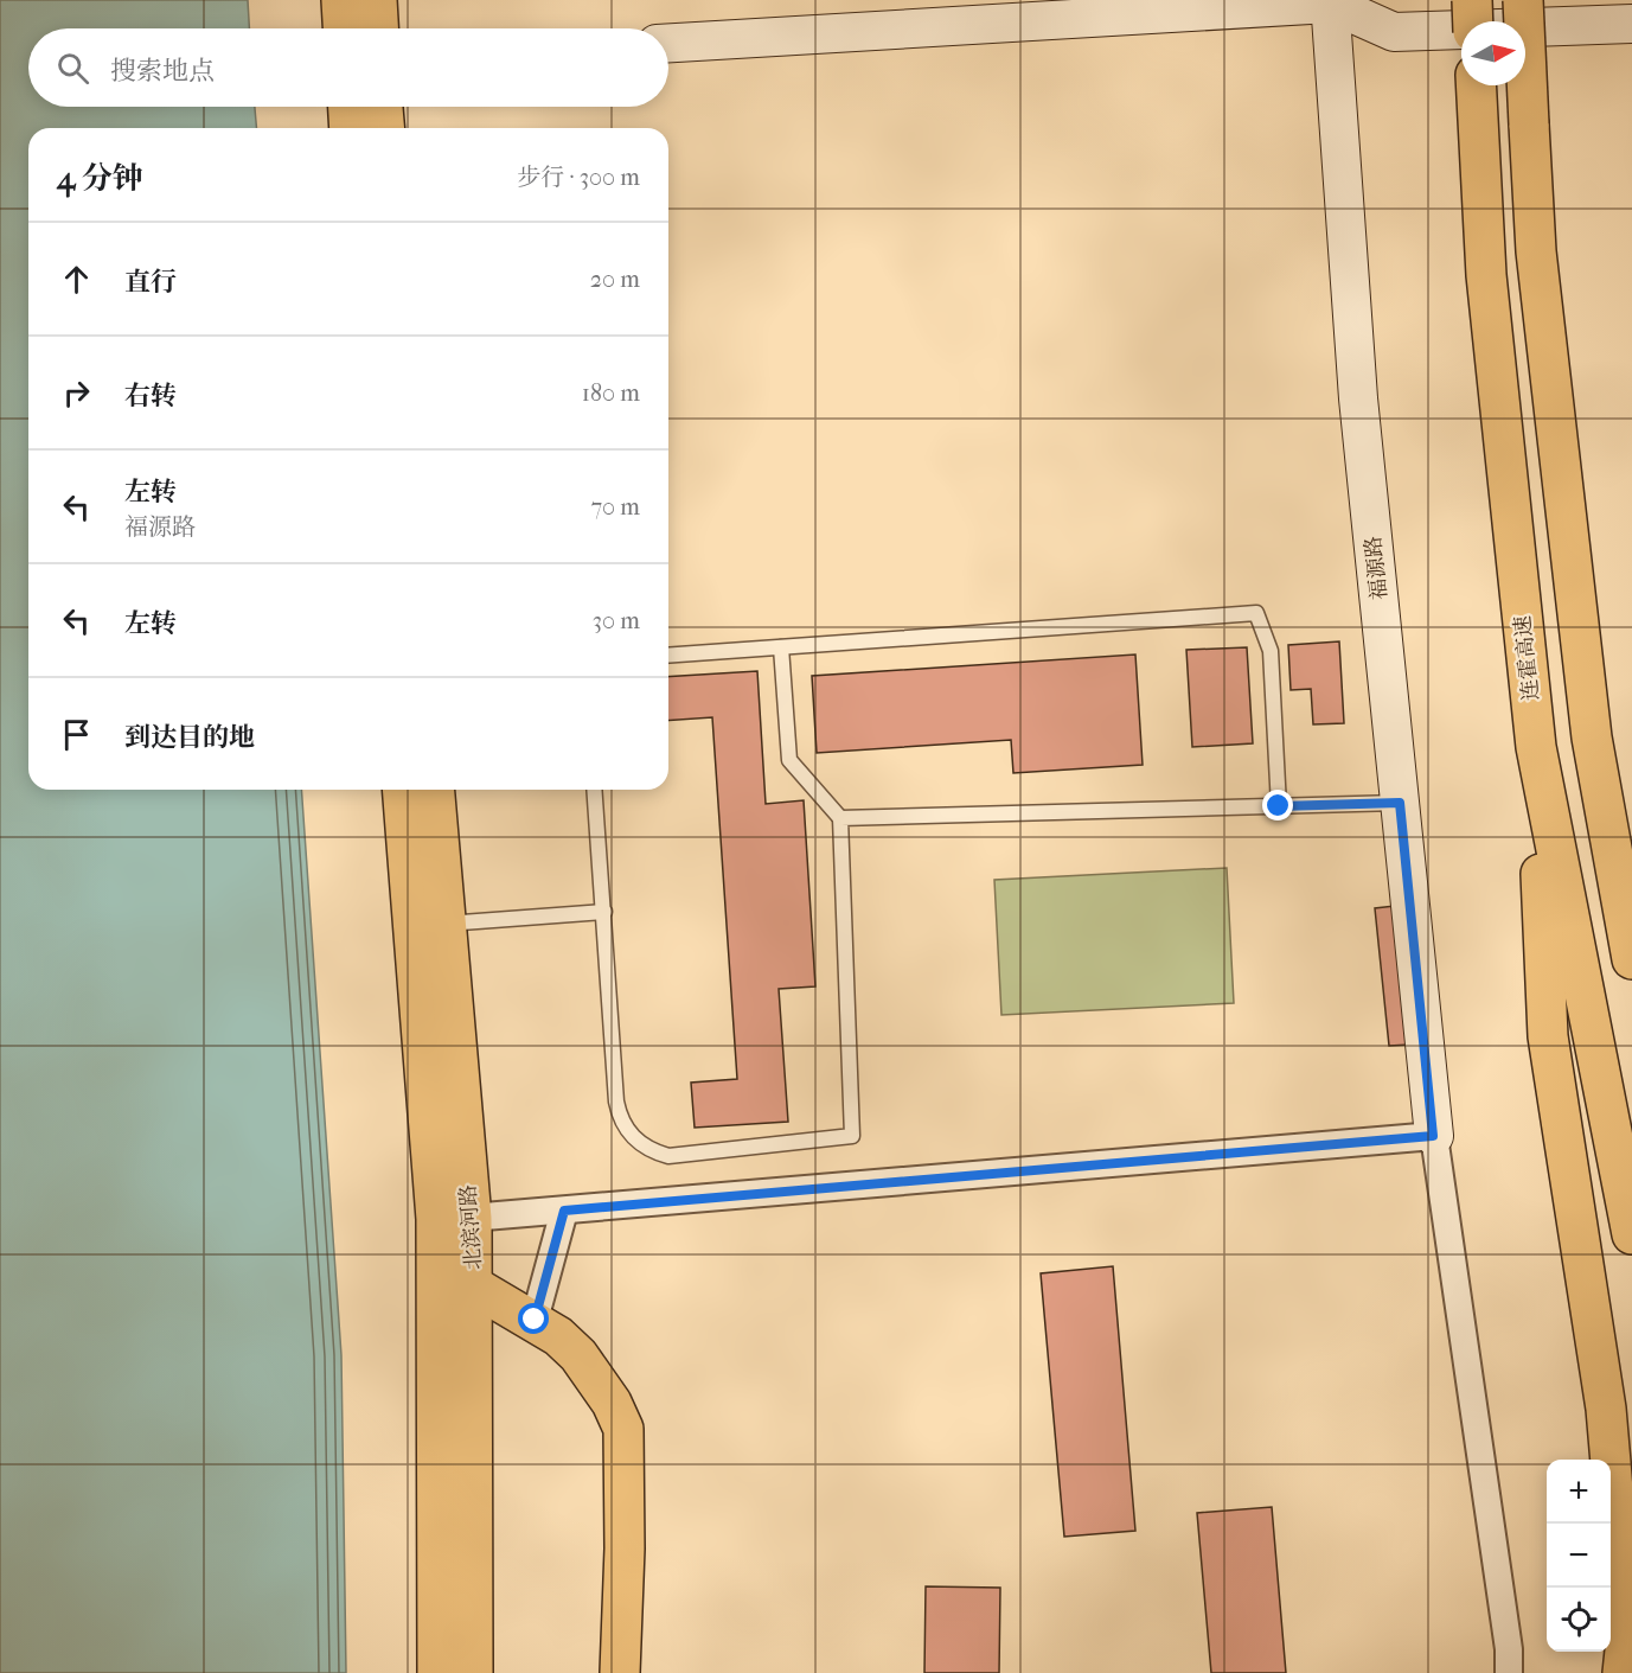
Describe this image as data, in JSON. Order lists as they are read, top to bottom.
{
  "streets": {
    "highway": ["连霍高速", "北滨河路"],
    "street": ["福源路"]
  },
  "north": "right",
  "page": {
    "search": "搜索地点",
    "heading": ["4 分钟", "步行 · 300 m"],
    "list": [
      ["直行", "20 m"],
      ["右转", "180 m"],
      ["左转", "福源路", "70 m"],
      ["左转", "30 m"],
      "到达目的地"
    ],
    "map_buttons": ["+", "−"]
  }
}
